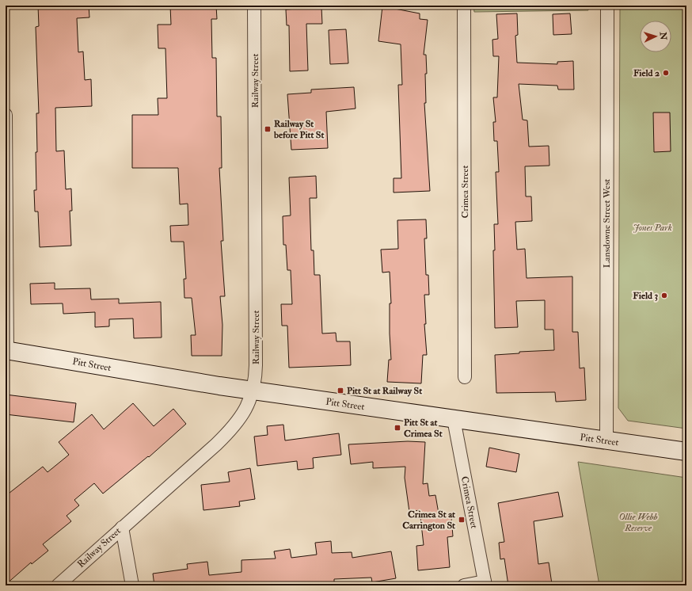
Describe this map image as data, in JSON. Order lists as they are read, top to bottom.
{
  "streets": {
    "main road": ["Pitt Street"],
    "street": ["Railway Street", "Crimea Street", "Lansdowne Street West"]
  },
  "crossings": [
    ["Railway Street", "Pitt Street"],
    ["Crimea Street", "Pitt Street"],
    ["Lansdowne Street West", "Pitt Street"]
  ],
  "parks": ["Jones Park", "Ollie Webb Reserve"],
  "places": {
    "other": ["Field 2", "Field 3"],
    "transit": [
      "Railway St before Pitt St",
      "Pitt St at Railway St",
      "Pitt St at Crimea St",
      "Crimea St at Carrington St"
    ]
  },
  "north": "right"
}
